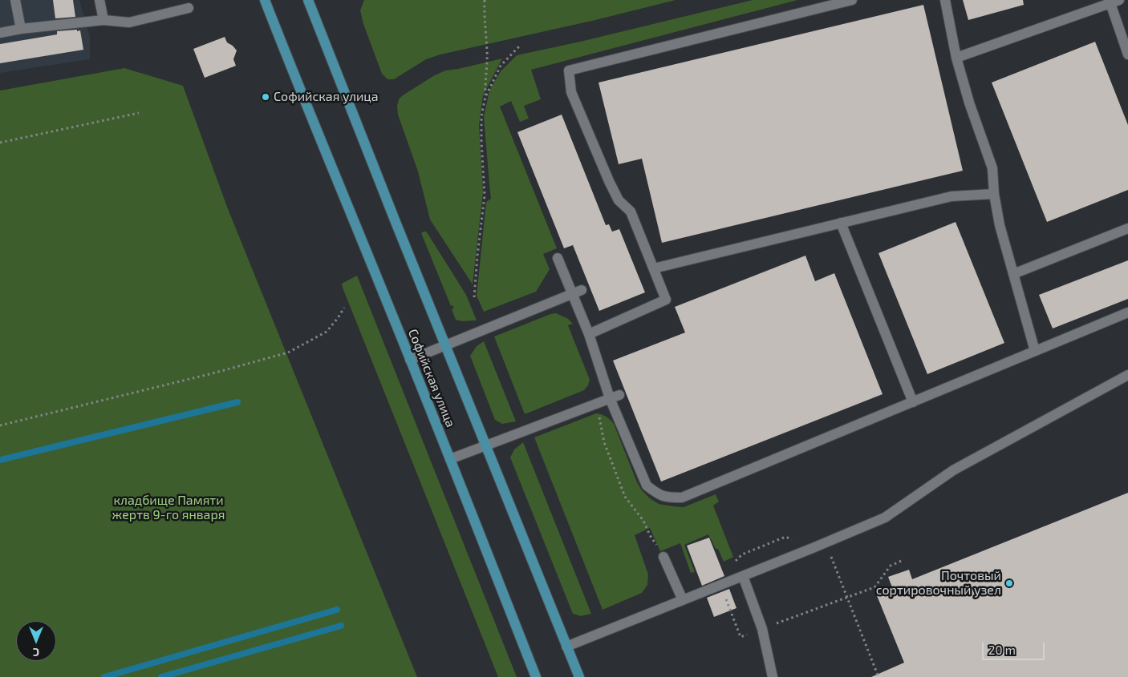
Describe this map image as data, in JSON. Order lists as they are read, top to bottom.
{
  "streets": {
    "main road": ["Софийская улица"]
  },
  "parks": ["кладбище Памяти жертв 9-го января"],
  "places": ["Софийская улица", "Почтовый сортировочный узел"],
  "scale_bar": "20 m",
  "north": "bottom"
}
